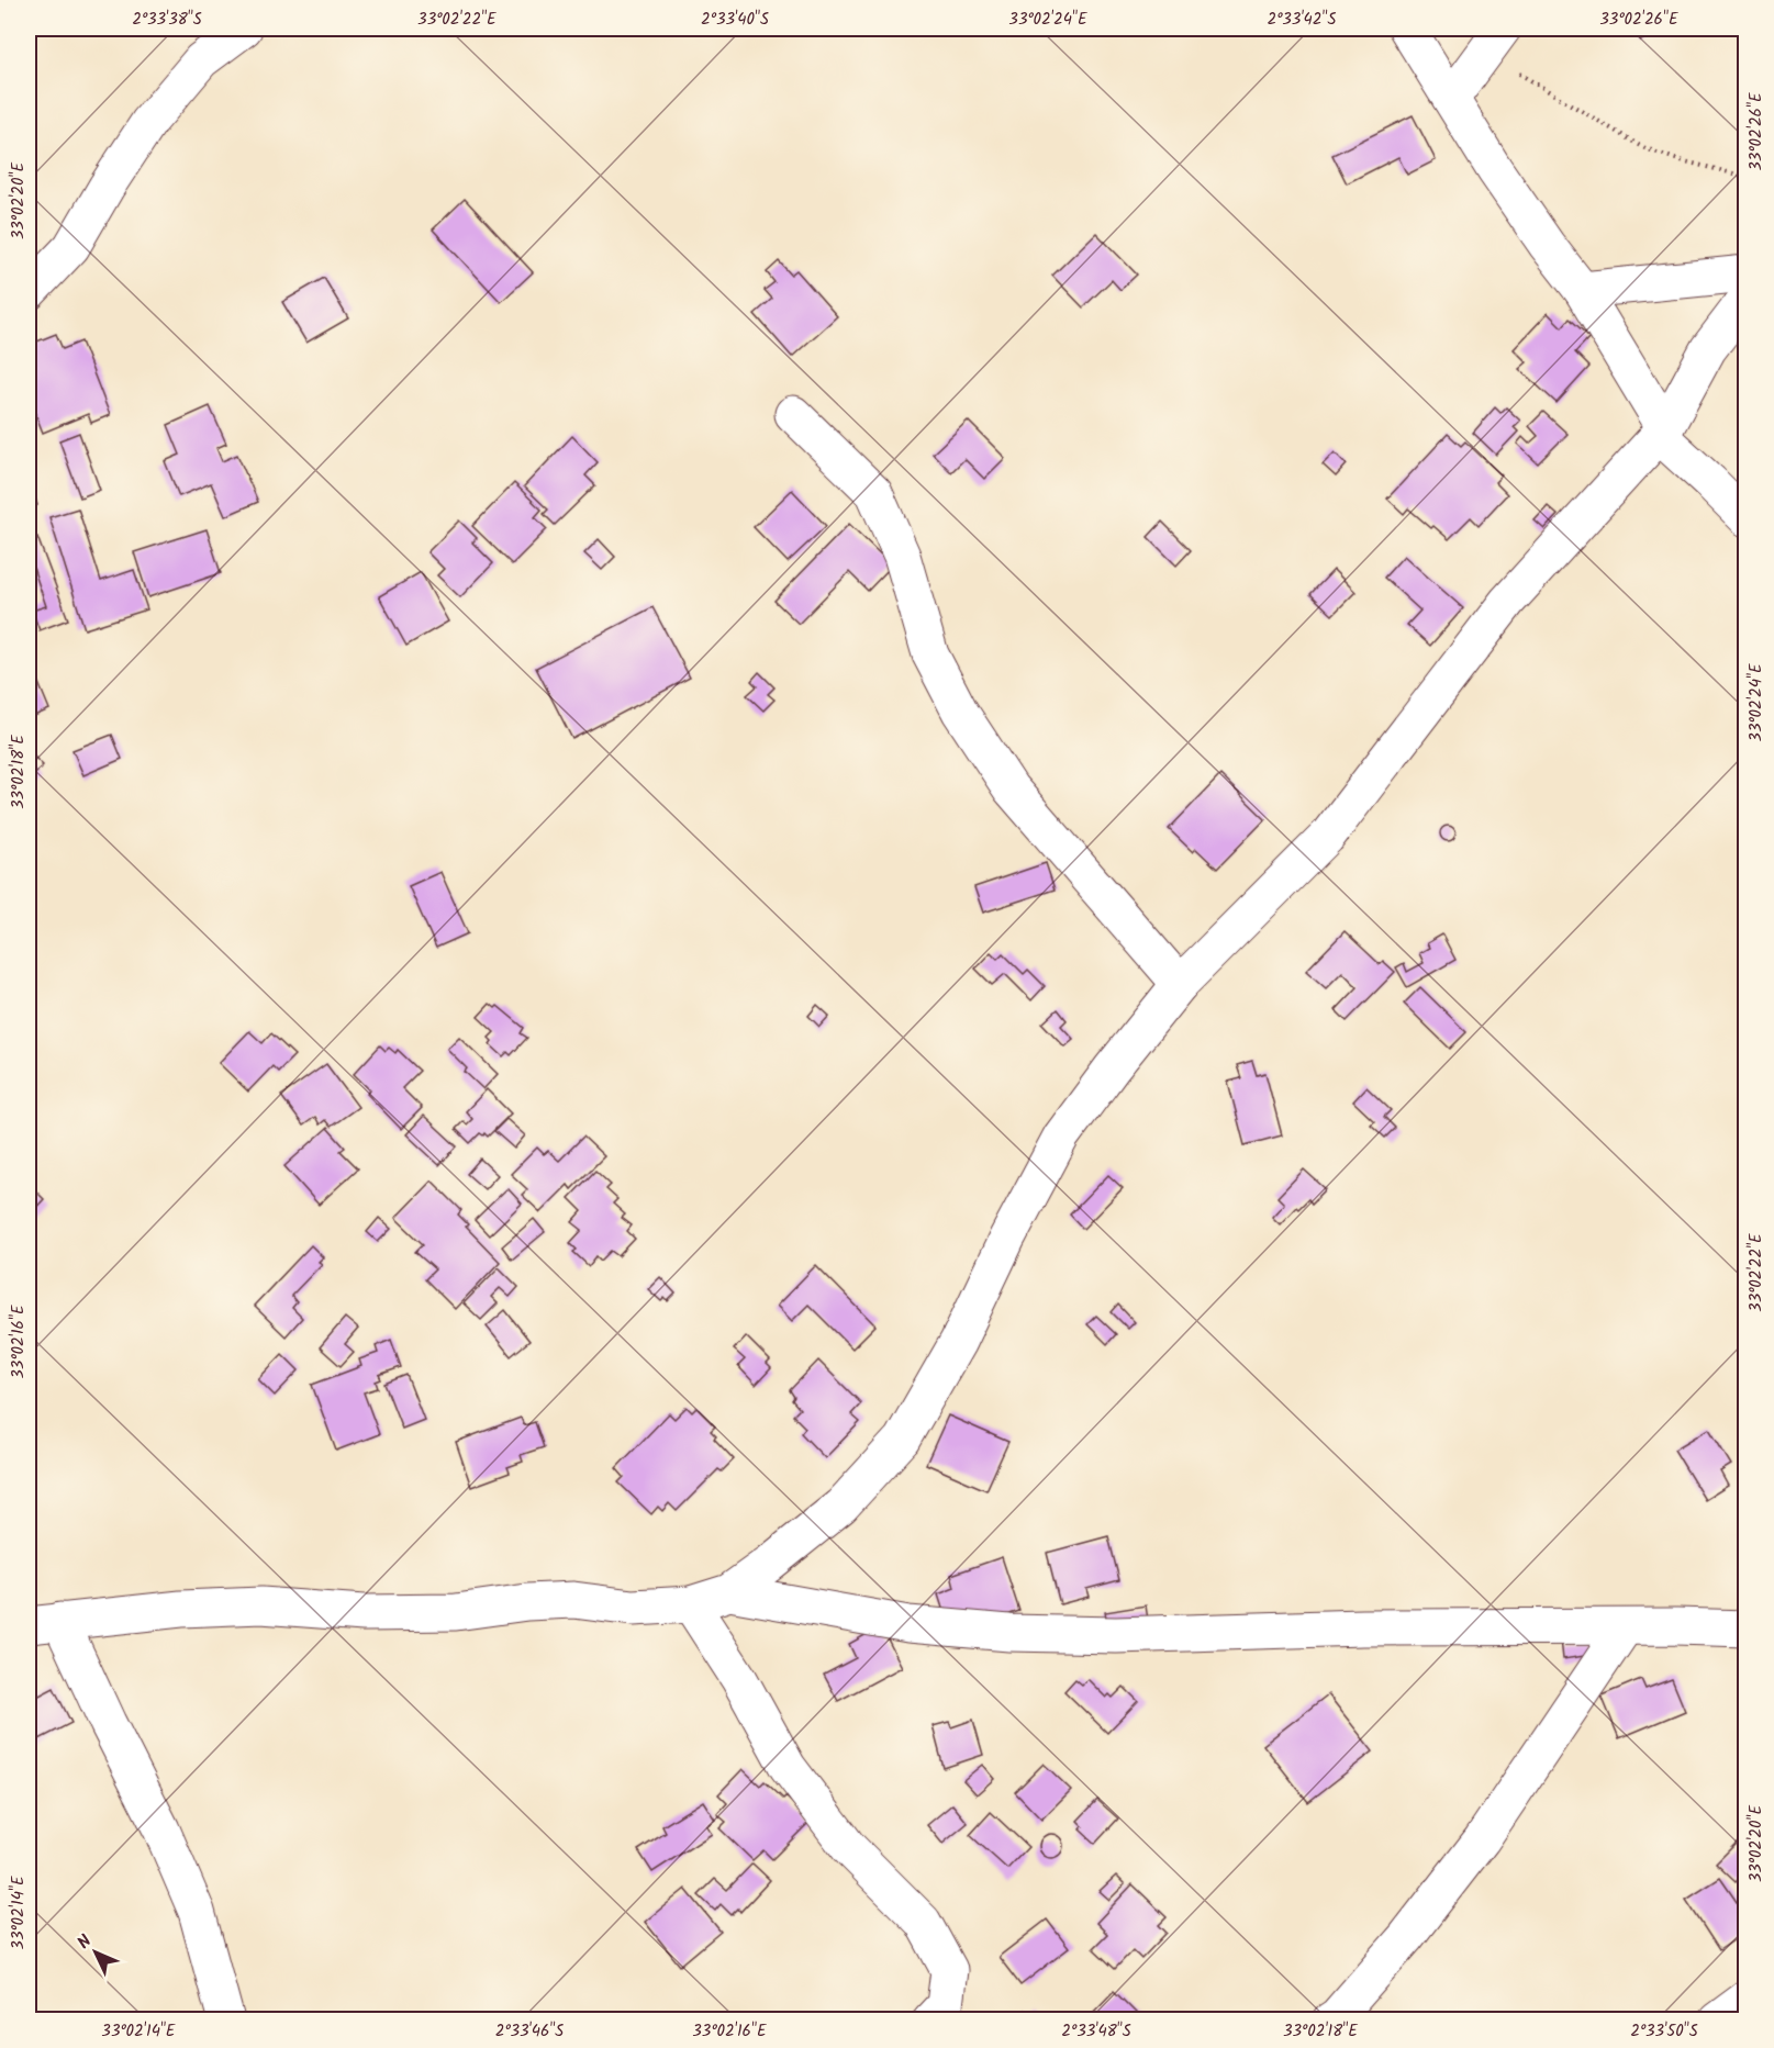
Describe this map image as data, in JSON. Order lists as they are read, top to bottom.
{
  "north": "top left",
  "coordinates": [
    "2°33'38\"S",
    "33°02'22\"E",
    "2°33'40\"S",
    "33°02'24\"E",
    "2°33'42\"S",
    "33°02'26\"E",
    "33°02'20\"E",
    "33°02'18\"E",
    "33°02'16\"E",
    "33°02'14\"E",
    "2°33'46\"S",
    "2°33'48\"S",
    "2°33'50\"S"
  ]
}
